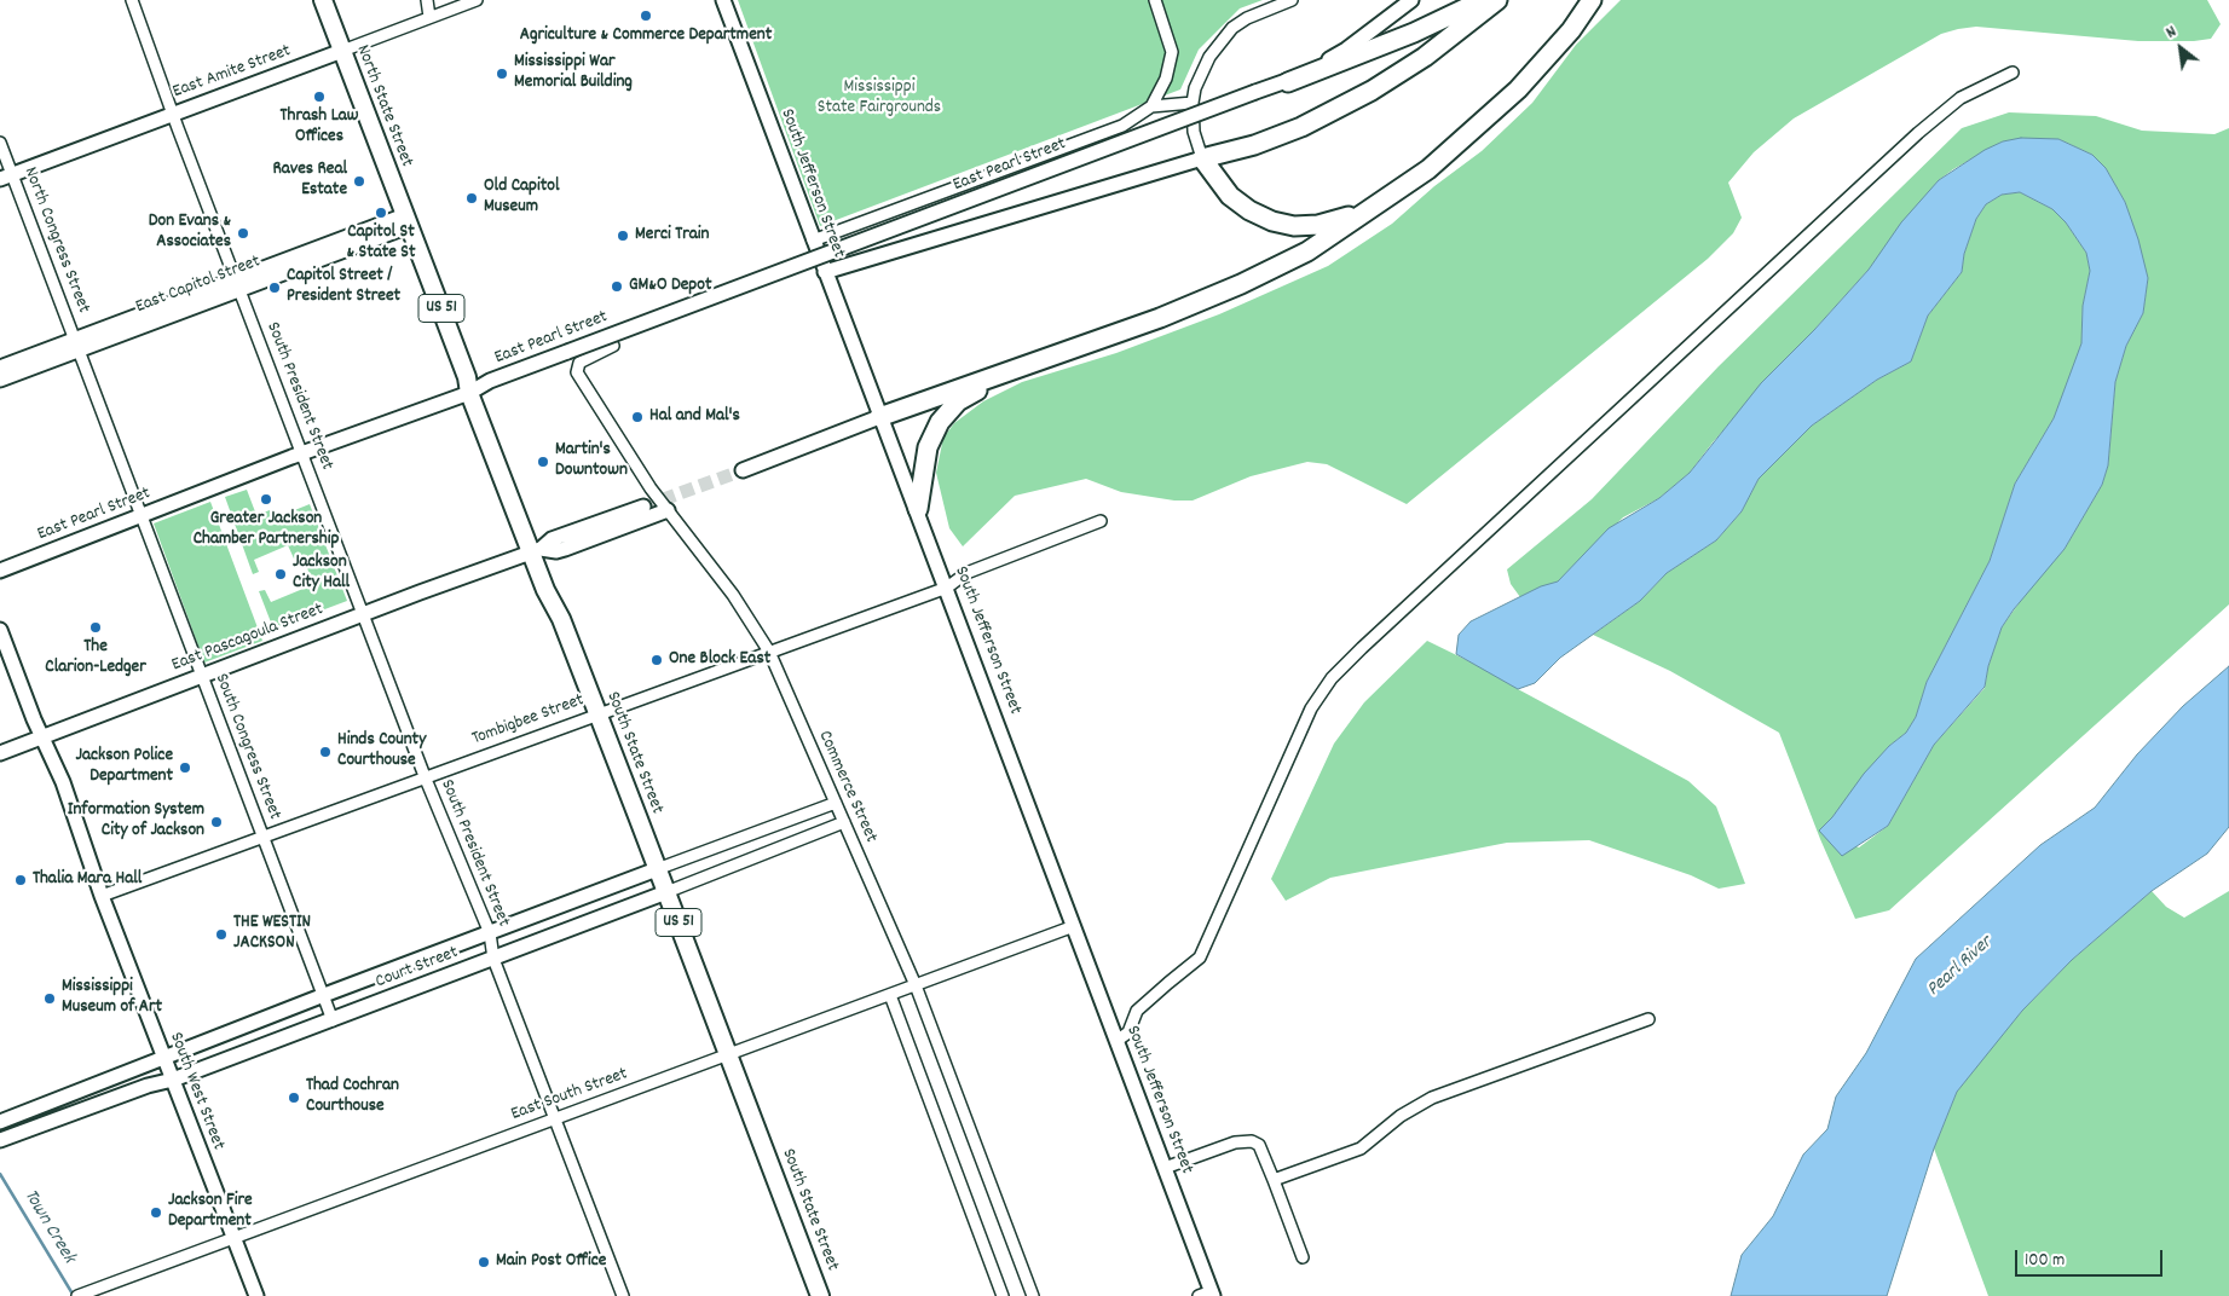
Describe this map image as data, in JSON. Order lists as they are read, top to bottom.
{
  "streets": {
    "main road": ["North State Street", "US 51", "South State Street"],
    "street": [
      "East Amite Street",
      "East Pearl Street",
      "South Jefferson Street",
      "North Congress Street",
      "East Capitol Street",
      "South President Street",
      "East Pascagoula Street",
      "Tombigbee Street",
      "South Congress Street",
      "Commerce Street",
      "Court Street",
      "South West Street",
      "East South Street"
    ]
  },
  "crossings": [
    ["East Amite Street", "North State Street"],
    ["East Amite Street", "North Congress Street"],
    ["East Amite Street", "South President Street"],
    ["North State Street", "East Capitol Street"],
    ["North State Street", "South State Street"],
    ["East Pearl Street", "South President Street"],
    ["East Pearl Street", "South Congress Street"],
    ["East Pearl Street", "South State Street"],
    ["South Jefferson Street", "Tombigbee Street"],
    ["South Jefferson Street", "East South Street"],
    ["North Congress Street", "East Capitol Street"],
    ["North Congress Street", "South Congress Street"],
    ["East Capitol Street", "South President Street"],
    ["East Capitol Street", "South Congress Street"],
    ["East Capitol Street", "South State Street"],
    ["South President Street", "East Pascagoula Street"],
    ["South President Street", "Tombigbee Street"],
    ["South President Street", "Court Street"],
    ["South President Street", "East South Street"],
    ["East Pascagoula Street", "South Congress Street"],
    ["East Pascagoula Street", "South State Street"],
    ["East Pascagoula Street", "South West Street"],
    ["Tombigbee Street", "South Congress Street"],
    ["Tombigbee Street", "South State Street"],
    ["Tombigbee Street", "Commerce Street"],
    ["Tombigbee Street", "South West Street"],
    ["South Congress Street", "Court Street"],
    ["South State Street", "Court Street"],
    ["South State Street", "East South Street"],
    ["Commerce Street", "Court Street"],
    ["Commerce Street", "East South Street"],
    ["Court Street", "South West Street"],
    ["South West Street", "East South Street"]
  ],
  "water": ["Pearl River", "Town Creek"],
  "parks": ["Mississippi State Fairgrounds"],
  "places": [
    "Agriculture & Commerce Department",
    "Mississippi War Memorial Building",
    "Thrash Law Offices",
    "Raves Real Estate",
    "Old Capitol Museum",
    "Capitol St & State St",
    "Don Evans & Associates",
    "Merci Train",
    "GM&O Depot",
    "Capitol Street / President Street",
    "Hal and Mal's",
    "Martin's Downtown",
    "Greater Jackson Chamber Partnership",
    "Jackson City Hall",
    "The Clarion-Ledger",
    "One Block East",
    "Hinds County Courthouse",
    "Jackson Police Department",
    "Information System City of Jackson",
    "Thalia Mara Hall",
    "THE WESTIN JACKSON",
    "Mississippi Museum of Art",
    "Thad Cochran Courthouse",
    "Jackson Fire Department",
    "Main Post Office"
  ],
  "scale_bar": "100 m",
  "north": "top left"
}
